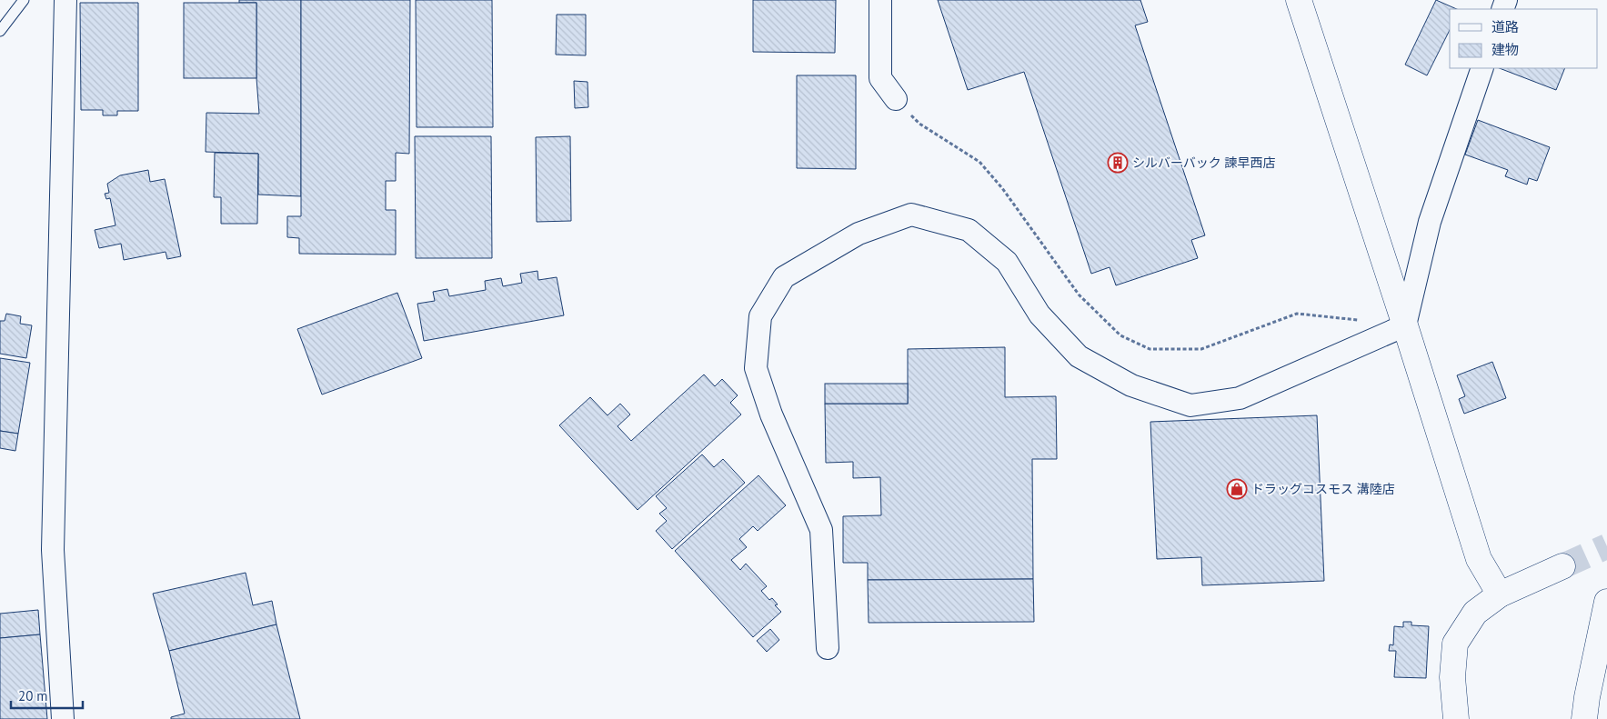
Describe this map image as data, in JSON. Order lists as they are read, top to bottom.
{
  "places": {
    "building": ["シルバーバック 諫早西店"],
    "shop": ["ドラッグコスモス 溝陸店"]
  },
  "legend": ["道路", "建物"],
  "scale_bar": "20 m"
}
